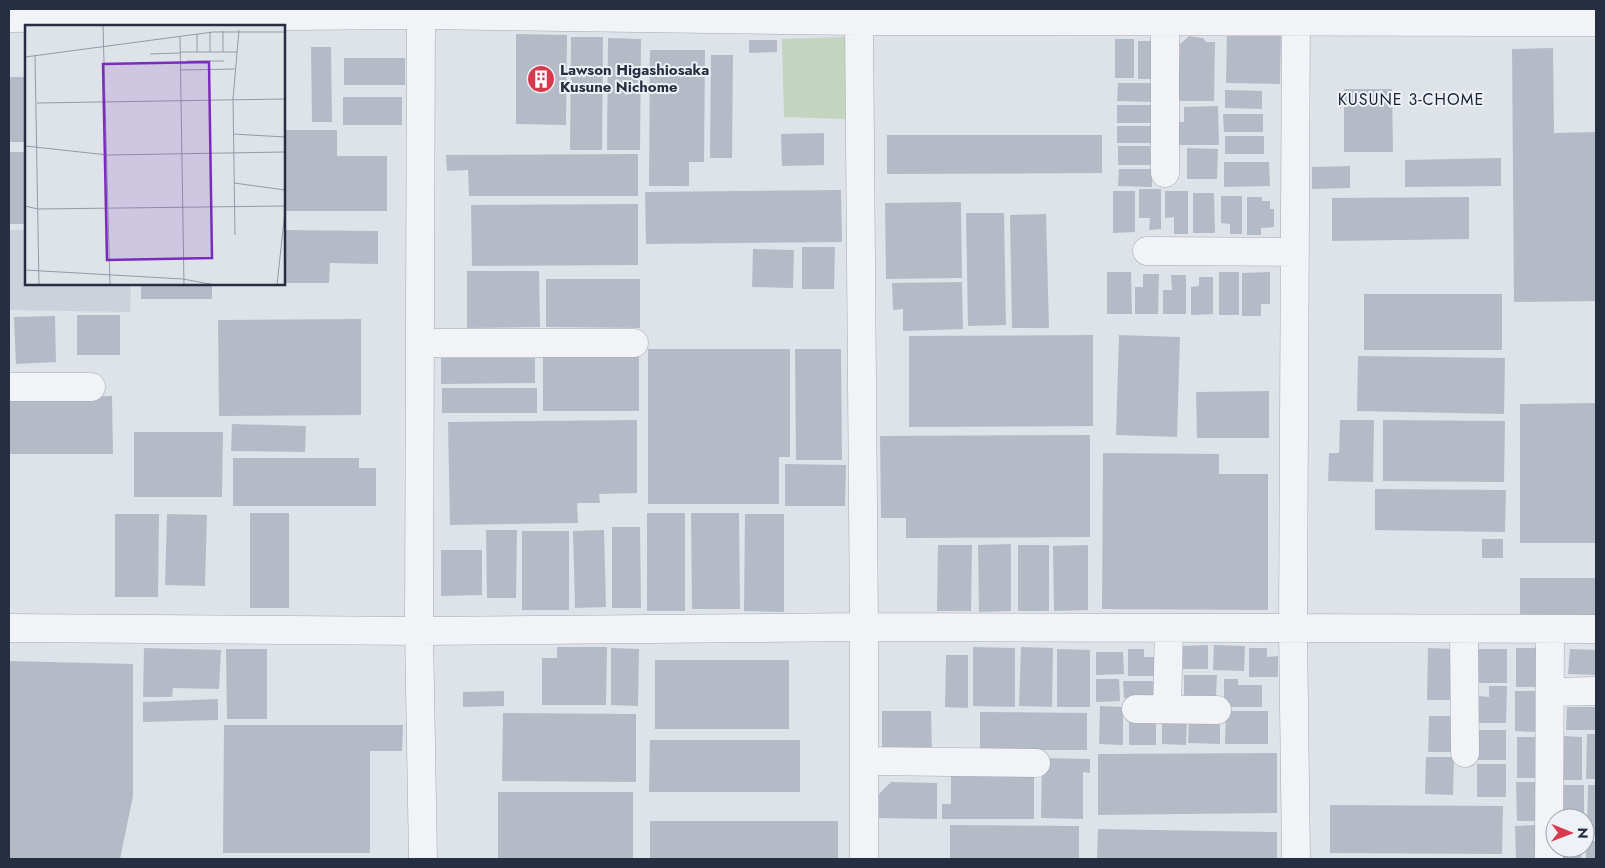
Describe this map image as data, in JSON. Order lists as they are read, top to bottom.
{
  "districts": ["KUSUNE 3-CHOME"],
  "places": {
    "building": ["Lawson Higashiosaka Kusune Nichome"]
  },
  "north": "right"
}
